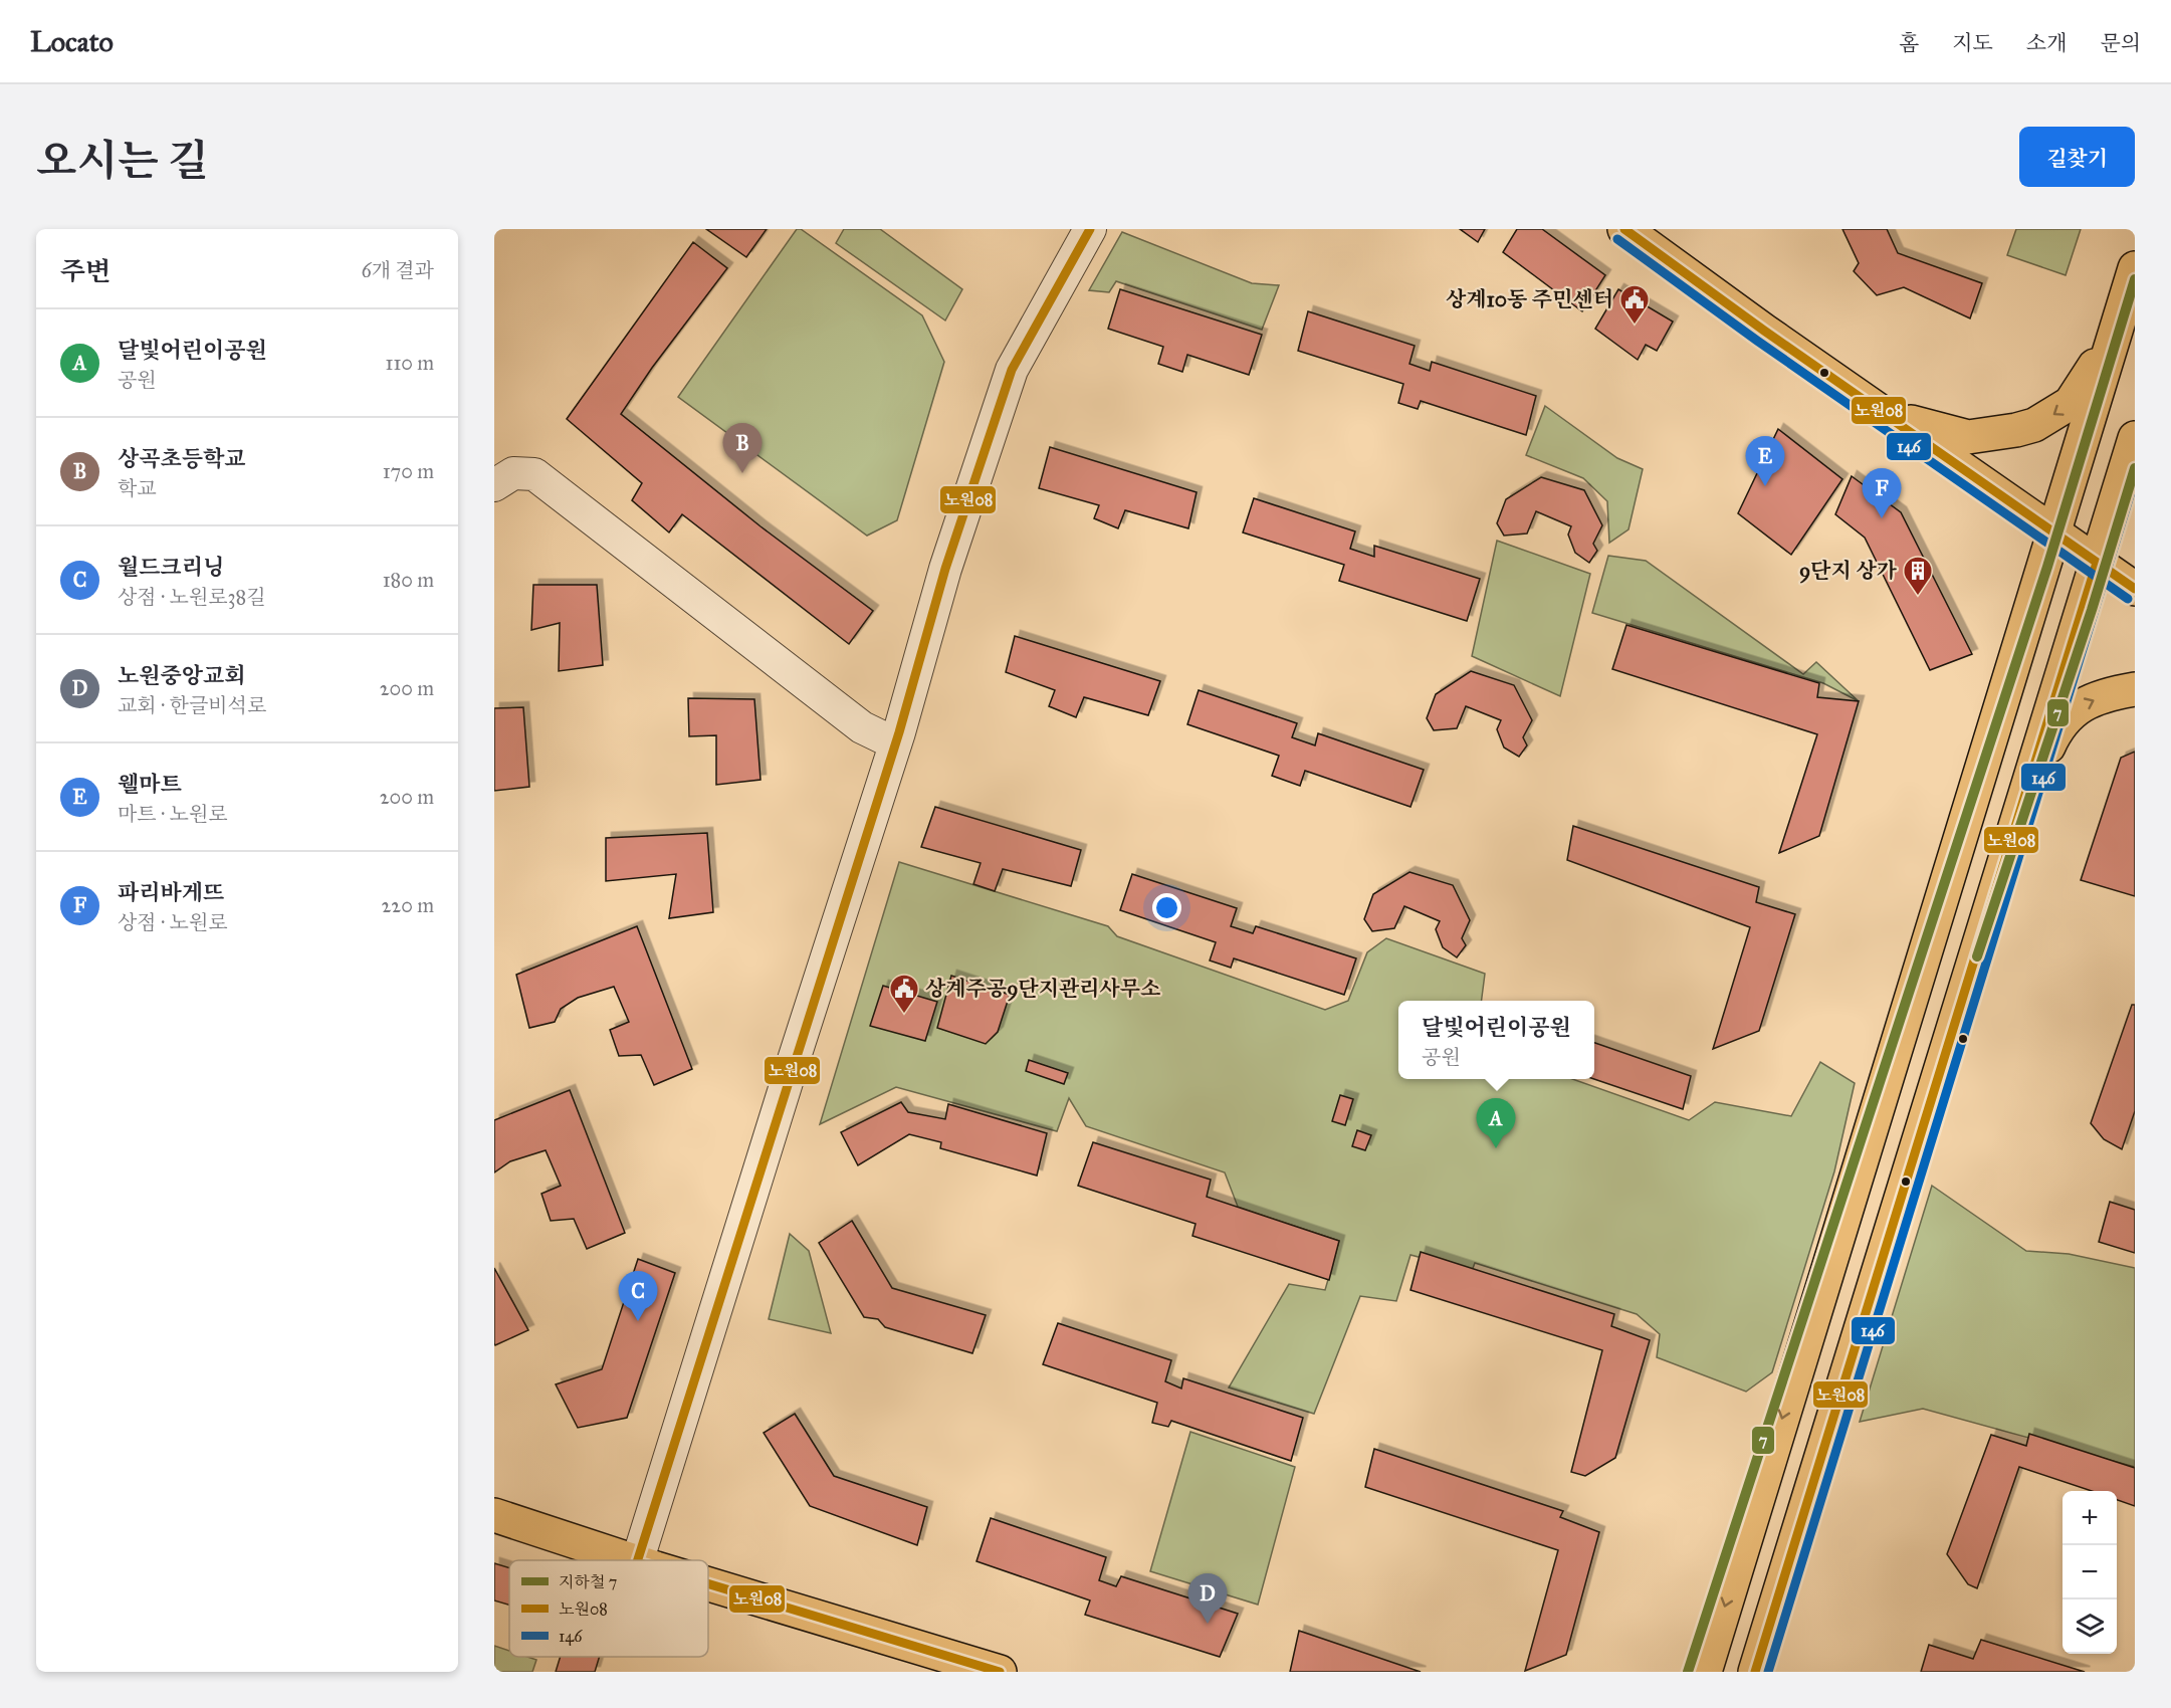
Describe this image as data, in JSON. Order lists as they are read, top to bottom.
{
  "places": {
    "public building": ["상계10동 주민센터", "상계주공9단지관리사무소"],
    "building": ["9단지 상가"]
  },
  "lines": ["transit line 노원08", "transit line 146", "metro line 7"],
  "legend": ["지하철 7", "노원08", "146"],
  "page": {
    "header": "Locato",
    "nav": [
      "홈",
      "지도",
      "소개",
      "문의"
    ],
    "title": "오시는 길",
    "buttons": "길찾기",
    "heading": ["주변", "6개 결과"],
    "list": [
      {
        "mark": "A",
        "name": "달빛어린이공원",
        "note": "공원",
        "value": "110 m"
      },
      {
        "mark": "B",
        "name": "상곡초등학교",
        "note": "학교",
        "value": "170 m"
      },
      {
        "mark": "C",
        "name": "월드크리닝",
        "note": "상점 · 노원로38길",
        "value": "180 m"
      },
      {
        "mark": "D",
        "name": "노원중앙교회",
        "note": "교회 · 한글비석로",
        "value": "200 m"
      },
      {
        "mark": "E",
        "name": "웰마트",
        "note": "마트 · 노원로",
        "value": "200 m"
      },
      {
        "mark": "F",
        "name": "파리바게뜨",
        "note": "상점 · 노원로",
        "value": "220 m"
      }
    ],
    "pins": [
      "B",
      "E",
      "F",
      "A",
      "C",
      "D"
    ],
    "popup": ["달빛어린이공원", "공원"],
    "map_buttons": ["+", "−"]
  }
}
